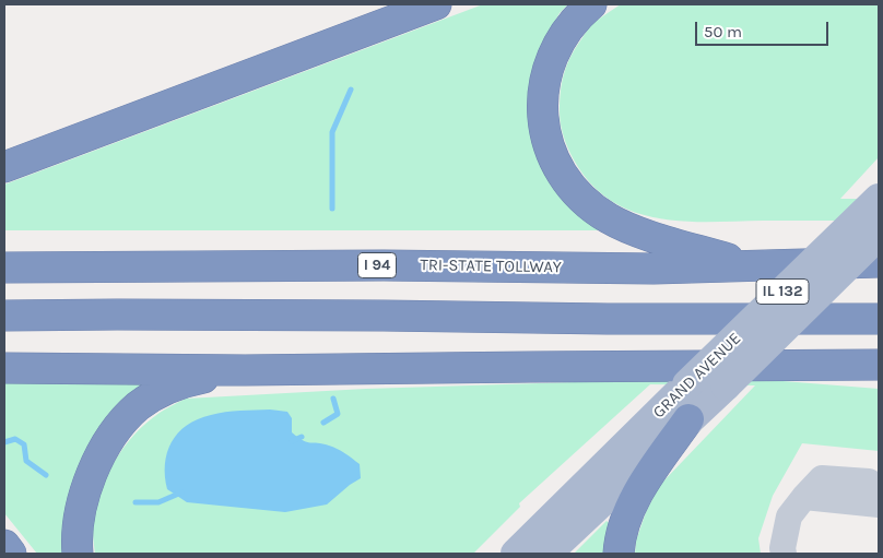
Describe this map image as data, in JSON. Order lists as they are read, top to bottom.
{
  "streets": {
    "highway": ["I 94", "TRI-STATE TOLLWAY"],
    "main road": ["IL 132", "GRAND AVENUE"]
  },
  "scale_bar": "50 m"
}
